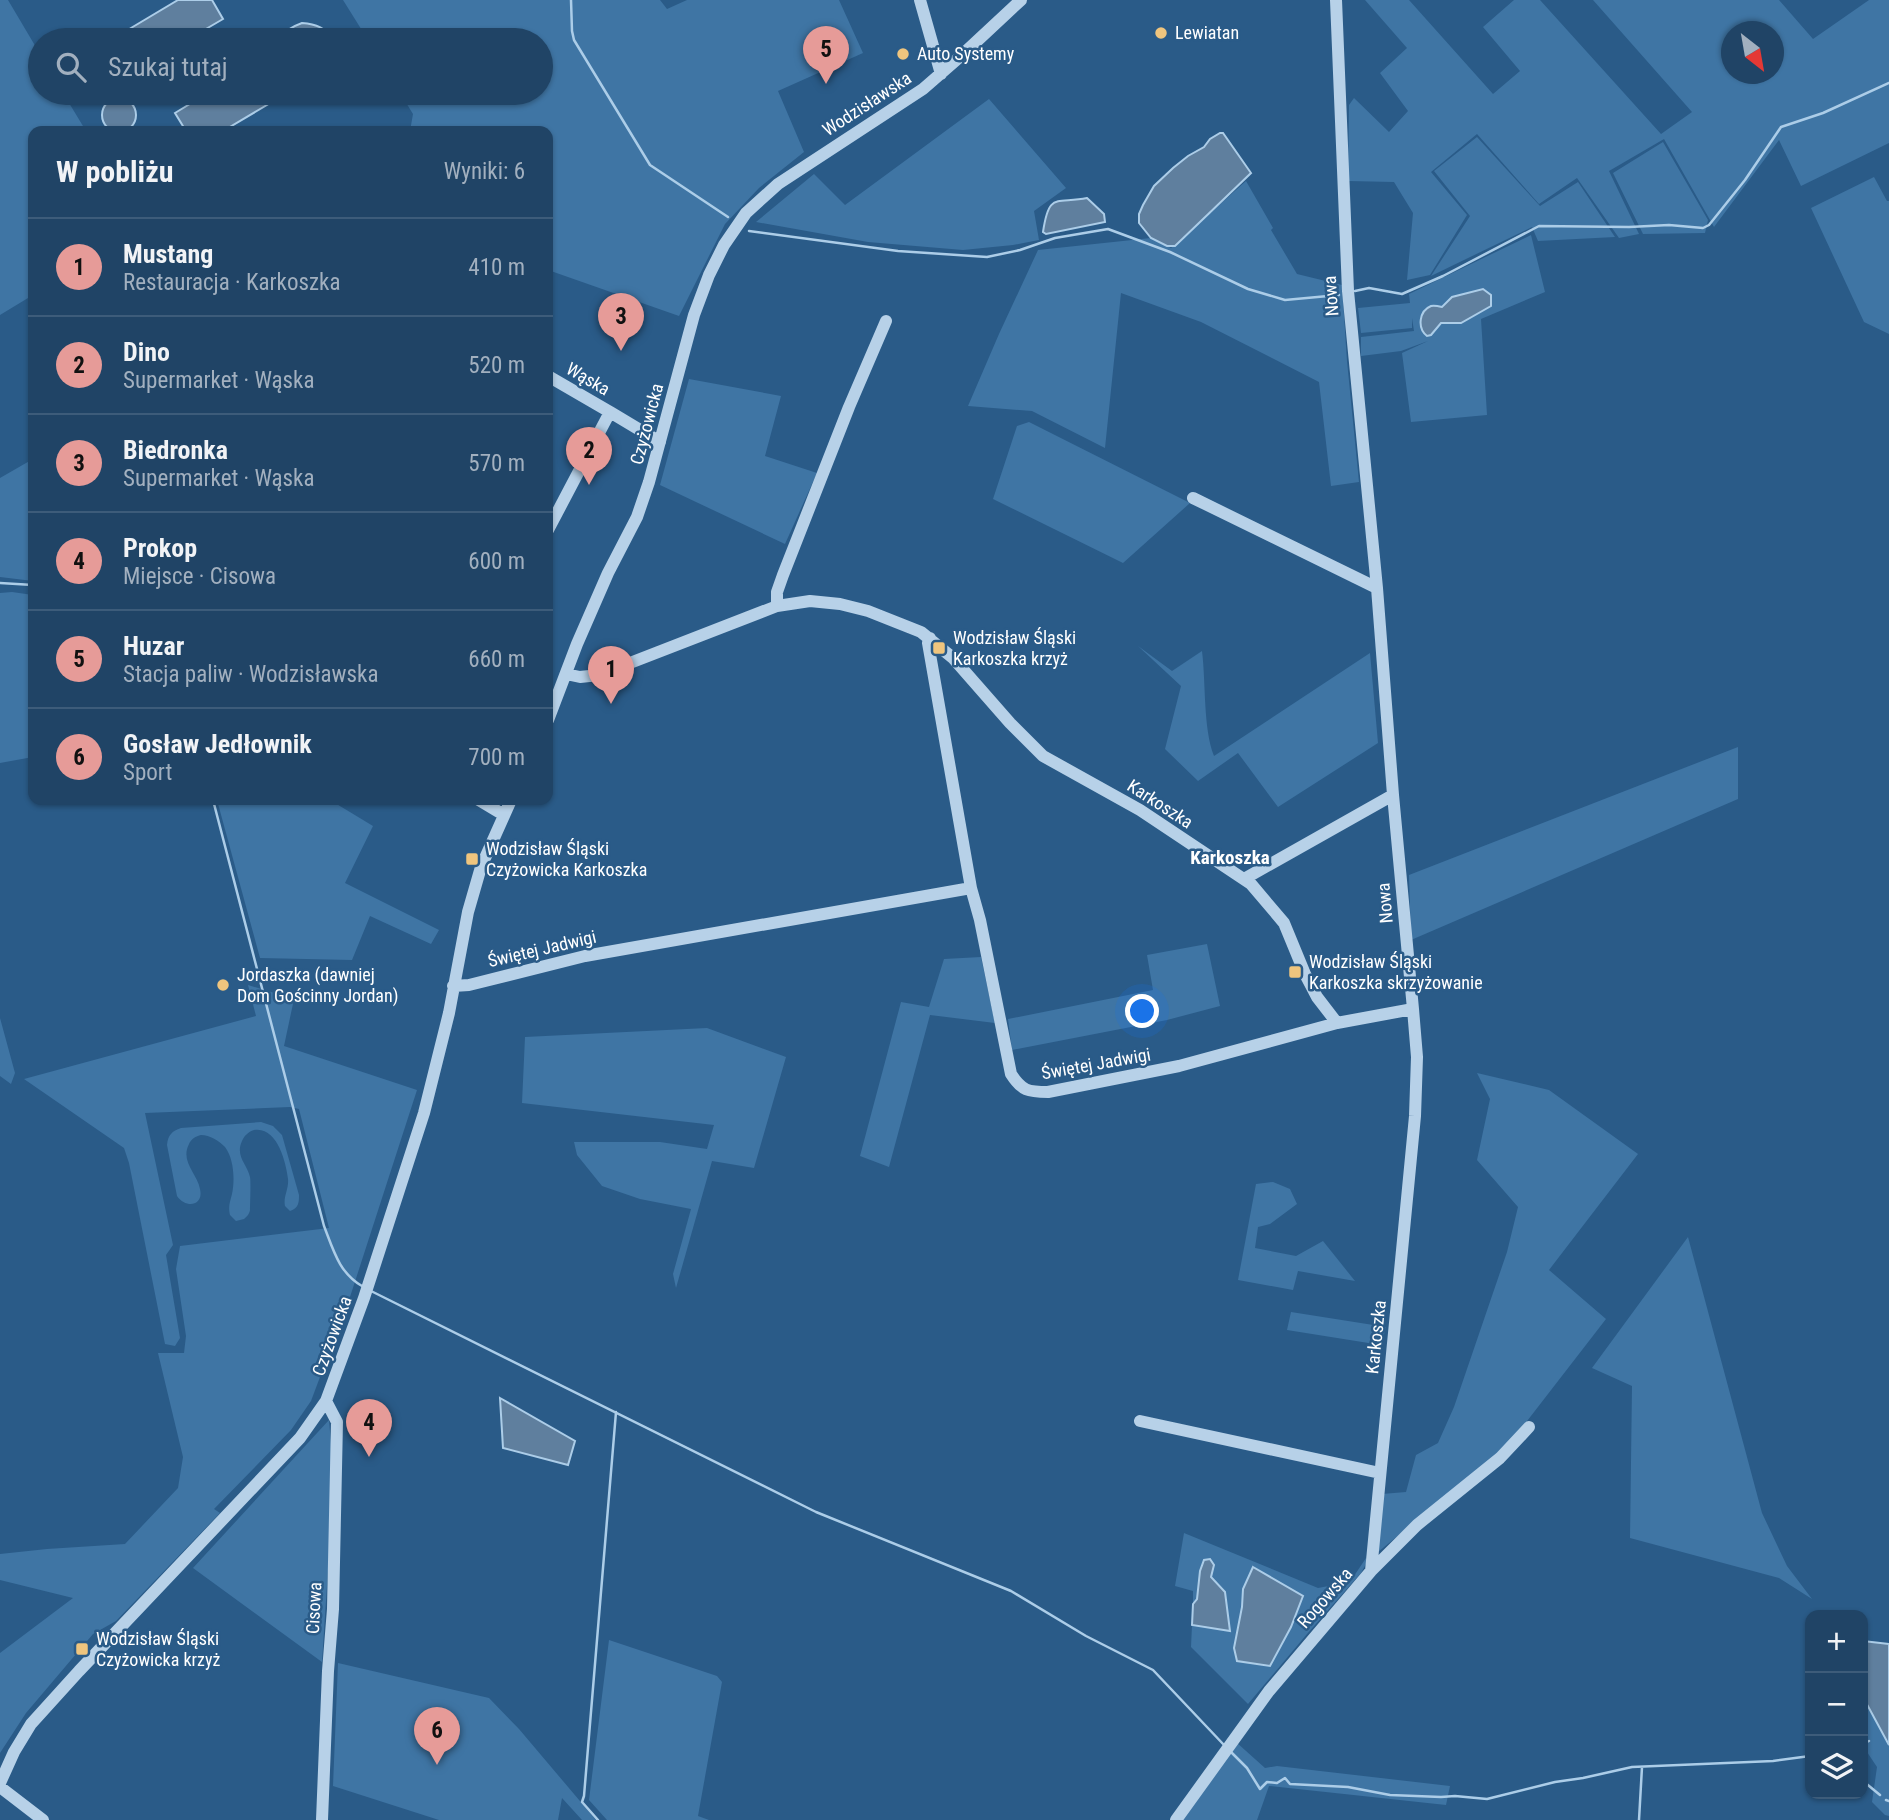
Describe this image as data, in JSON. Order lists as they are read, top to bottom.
{
  "streets": {
    "street": [
      "Wodzisławska",
      "Nowa",
      "Wąska",
      "Czyżowicka",
      "Karkoszka",
      "Świętej Jadwigi",
      "Rogowska",
      "Cisowa"
    ]
  },
  "crossings": [
    ["Wodzisławska", "Czyżowicka"],
    ["Nowa", "Karkoszka"],
    ["Wąska", "Czyżowicka"],
    ["Czyżowicka", "Karkoszka"],
    ["Czyżowicka", "Świętej Jadwigi"],
    ["Czyżowicka", "Cisowa"],
    ["Karkoszka", "Świętej Jadwigi"],
    ["Karkoszka", "Rogowska"]
  ],
  "districts": ["Karkoszka"],
  "places": {
    "other": ["Lewiatan", "Auto Systemy", "Jordaszka (dawniej Dom Gościnny Jordan)"],
    "transit": [
      "Wodzisław Śląski Karkoszka krzyż",
      "Wodzisław Śląski Czyżowicka Karkoszka",
      "Wodzisław Śląski Karkoszka skrzyżowanie",
      "Wodzisław Śląski Czyżowicka krzyż"
    ]
  },
  "north": "bottom right",
  "page": {
    "pins": [
      "5",
      "3",
      "2",
      "1",
      "4",
      "6"
    ],
    "search": "Szukaj tutaj",
    "heading": ["W pobliżu", "Wyniki: 6"],
    "list": [
      {
        "mark": "1",
        "name": "Mustang",
        "note": "Restauracja · Karkoszka",
        "value": "410 m"
      },
      {
        "mark": "2",
        "name": "Dino",
        "note": "Supermarket · Wąska",
        "value": "520 m"
      },
      {
        "mark": "3",
        "name": "Biedronka",
        "note": "Supermarket · Wąska",
        "value": "570 m"
      },
      {
        "mark": "4",
        "name": "Prokop",
        "note": "Miejsce · Cisowa",
        "value": "600 m"
      },
      {
        "mark": "5",
        "name": "Huzar",
        "note": "Stacja paliw · Wodzisławska",
        "value": "660 m"
      },
      {
        "mark": "6",
        "name": "Gosław Jedłownik",
        "note": "Sport",
        "value": "700 m"
      }
    ],
    "map_buttons": ["+", "−"]
  }
}
